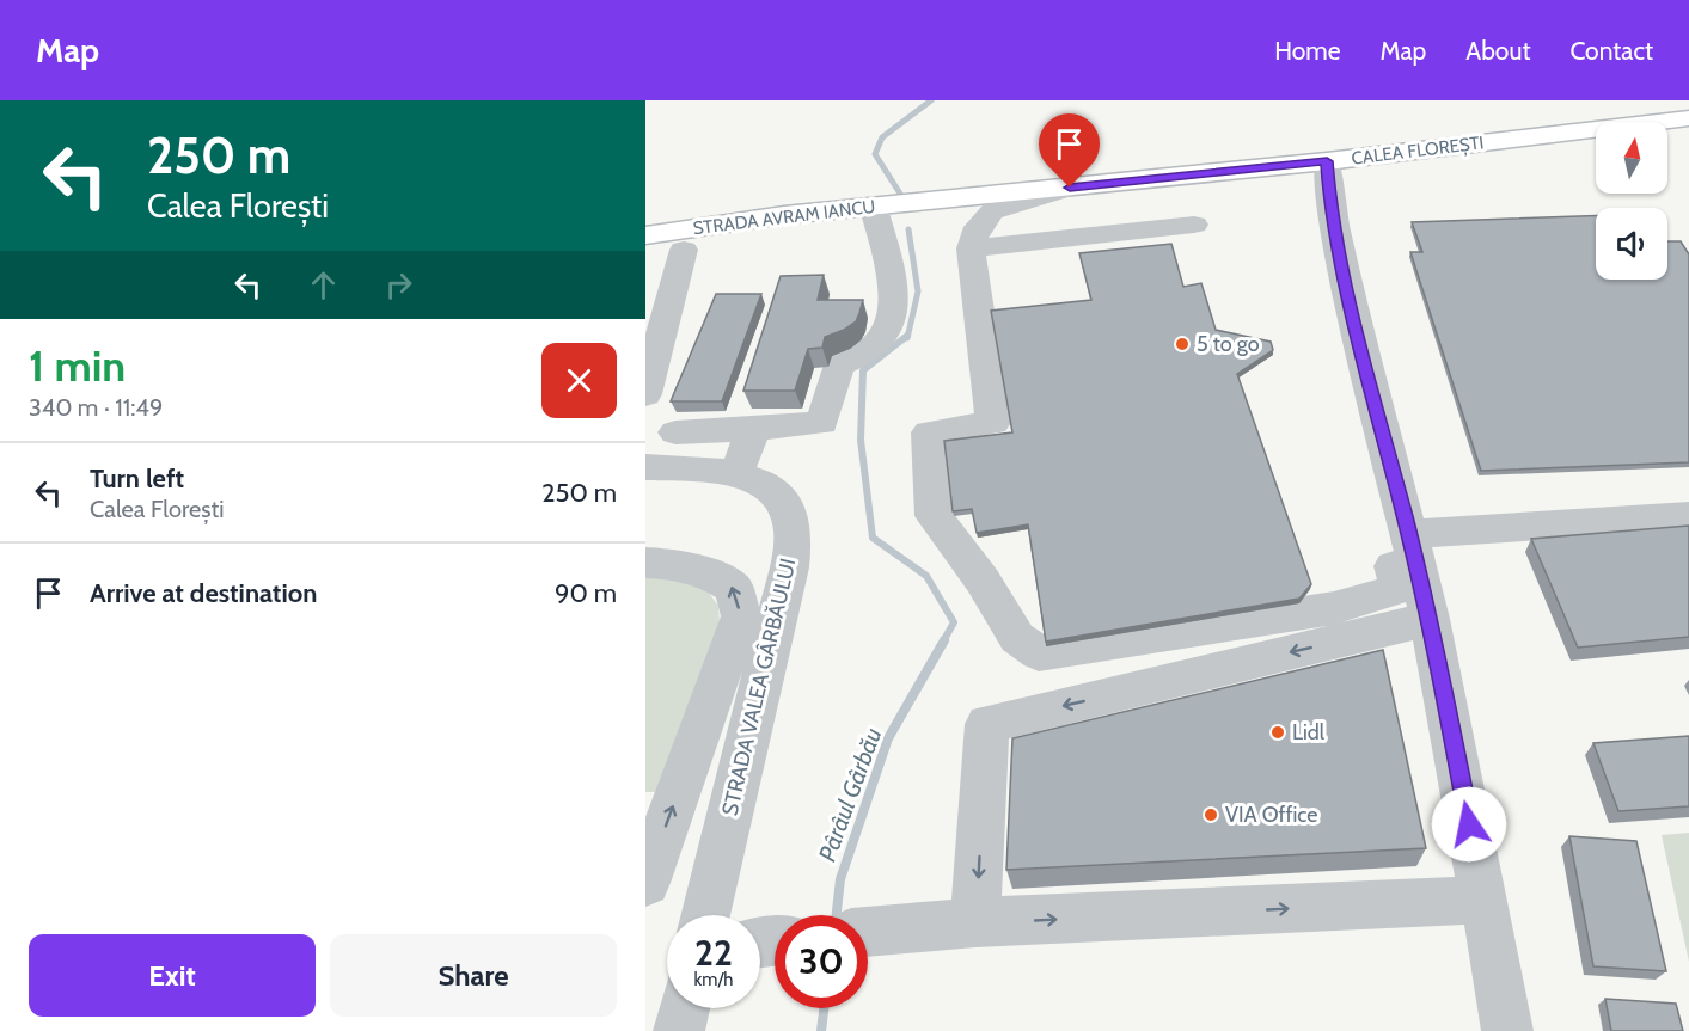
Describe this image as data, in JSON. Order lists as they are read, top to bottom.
{
  "streets": {
    "main road": ["CALEA FLOREȘTI", "STRADA AVRAM IANCU"],
    "street": ["STRADA VALEA GÂRBĂULUI"]
  },
  "crossings": [
    ["CALEA FLOREȘTI", "STRADA AVRAM IANCU"]
  ],
  "water": ["Pârâul Gârbău"],
  "places": ["5 to go", "Lidl", "VIA Office"],
  "north": "top",
  "page": {
    "header": "Map",
    "nav": [
      "Home",
      "Map",
      "About",
      "Contact"
    ],
    "turn": ["250 m", "Calea Florești"],
    "heading": ["1 min", "340 m · 11:49"],
    "list": [
      {
        "name": "Turn left",
        "note": "Calea Florești",
        "value": "250 m"
      },
      {
        "name": "Arrive at destination",
        "value": "90 m"
      }
    ],
    "speed": "22 km/h",
    "limit": "30",
    "buttons": ["Exit", "Share"]
  }
}
